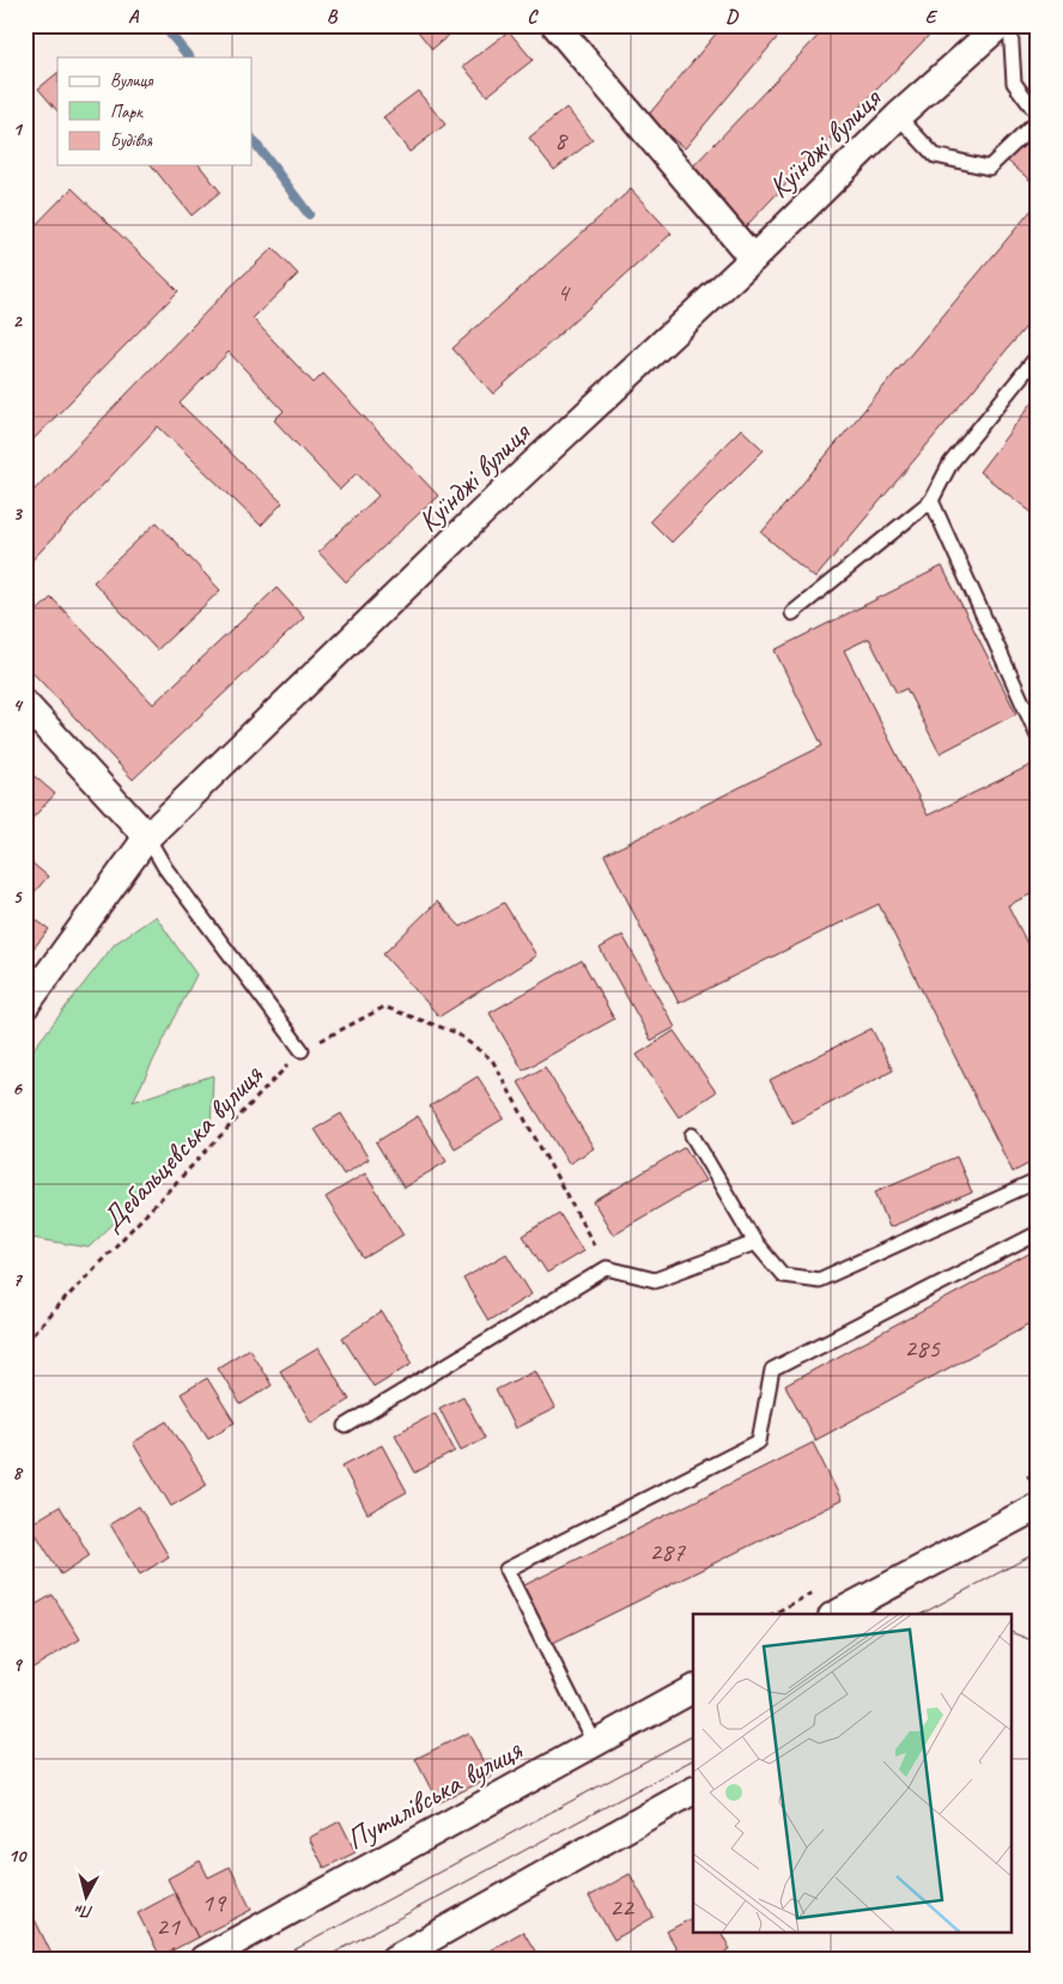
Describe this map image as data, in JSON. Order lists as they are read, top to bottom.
{
  "streets": {
    "street": ["Куїнджі вулиця", "Путилівська вулиця"],
    "path": ["Дебальцевська вулиця"]
  },
  "house_numbers": [
    "8",
    "4",
    "285",
    "287",
    "19",
    "22",
    "21"
  ],
  "legend": ["Вулиця", "Парк", "Будівля"],
  "north": "bottom",
  "grid": {
    "columns": [
      "A",
      "B",
      "C",
      "D",
      "E"
    ],
    "rows": [
      "1",
      "2",
      "3",
      "4",
      "5",
      "6",
      "7",
      "8",
      "9",
      "10"
    ]
  }
}
